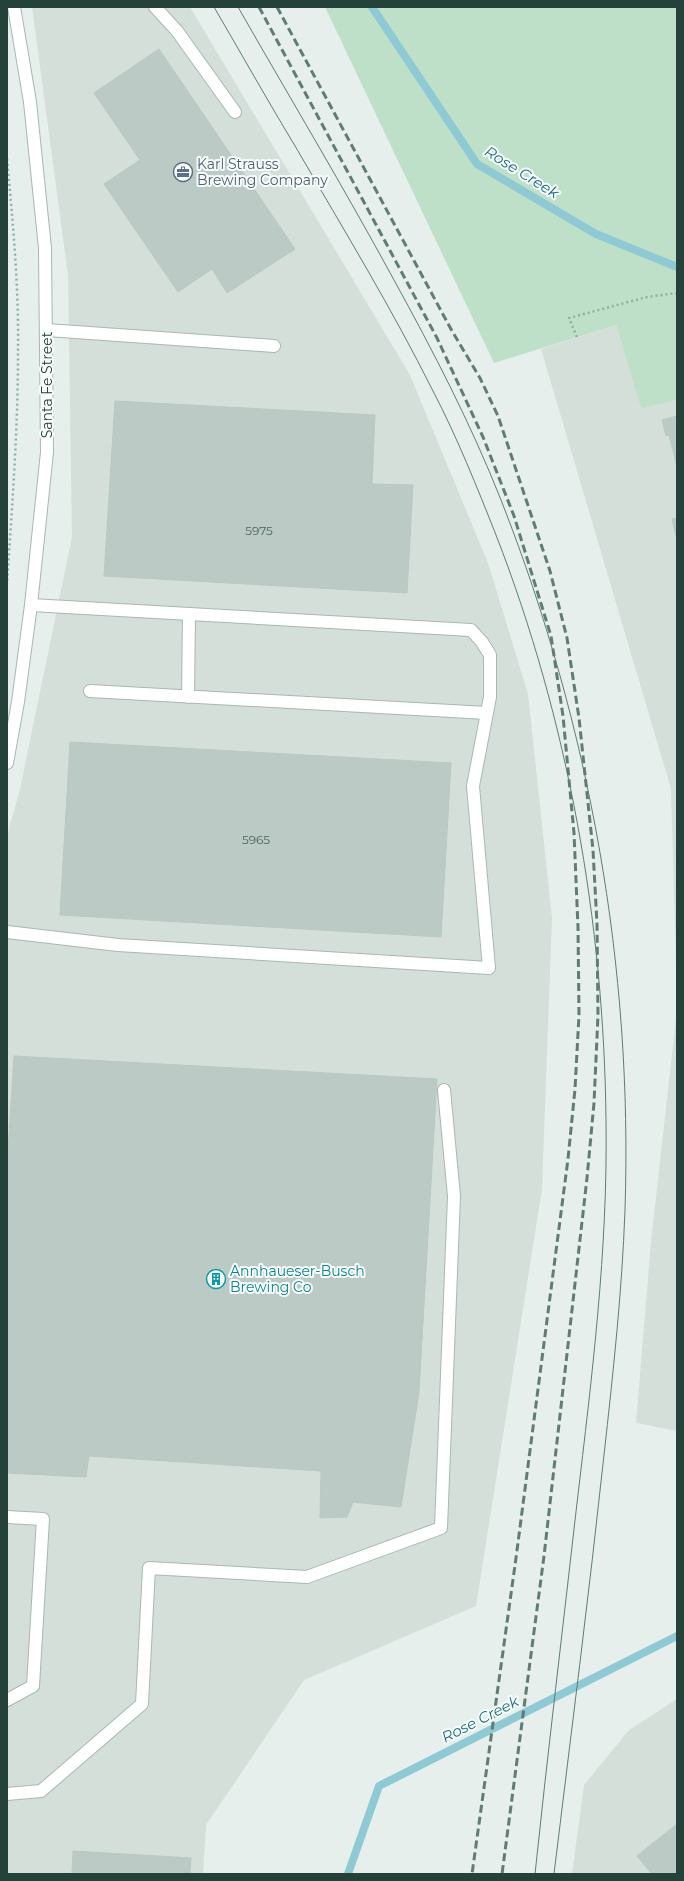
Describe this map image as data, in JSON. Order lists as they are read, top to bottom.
{
  "streets": {
    "street": ["Santa Fe Street"]
  },
  "water": ["Rose Creek"],
  "places": {
    "office": ["Karl Strauss Brewing Company"],
    "building": ["Annhaueser-Busch Brewing Co"]
  },
  "house_numbers": ["5975", "5965"]
}
